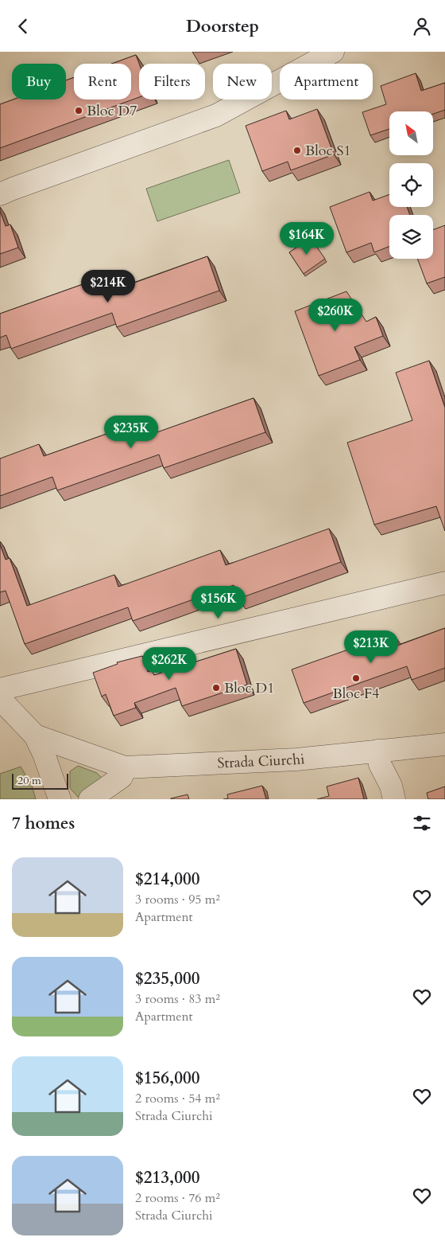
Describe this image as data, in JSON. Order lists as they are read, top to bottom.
{
  "streets": {
    "street": ["Strada Ciurchi"]
  },
  "places": [
    "Bloc D7",
    "Bloc S1",
    "Bloc F4",
    "Bloc D1"
  ],
  "scale_bar": "20 m",
  "north": "top left",
  "page": {
    "header": "Doorstep",
    "chip": [
      "Buy",
      "Rent",
      "Filters",
      "New",
      "Apartment"
    ],
    "price": [
      "$164K",
      "$214K",
      "$260K",
      "$235K",
      "$156K",
      "$213K",
      "$262K"
    ],
    "scale": "20 m",
    "heading": "7 homes",
    "list": [
      {
        "name": "$214,000",
        "note": "3 rooms · 95 m² · Apartment"
      },
      {
        "name": "$235,000",
        "note": "3 rooms · 83 m² · Apartment"
      },
      {
        "name": "$156,000",
        "note": "2 rooms · 54 m² · Strada Ciurchi"
      },
      {
        "name": "$213,000",
        "note": "2 rooms · 76 m² · Strada Ciurchi"
      }
    ]
  }
}
